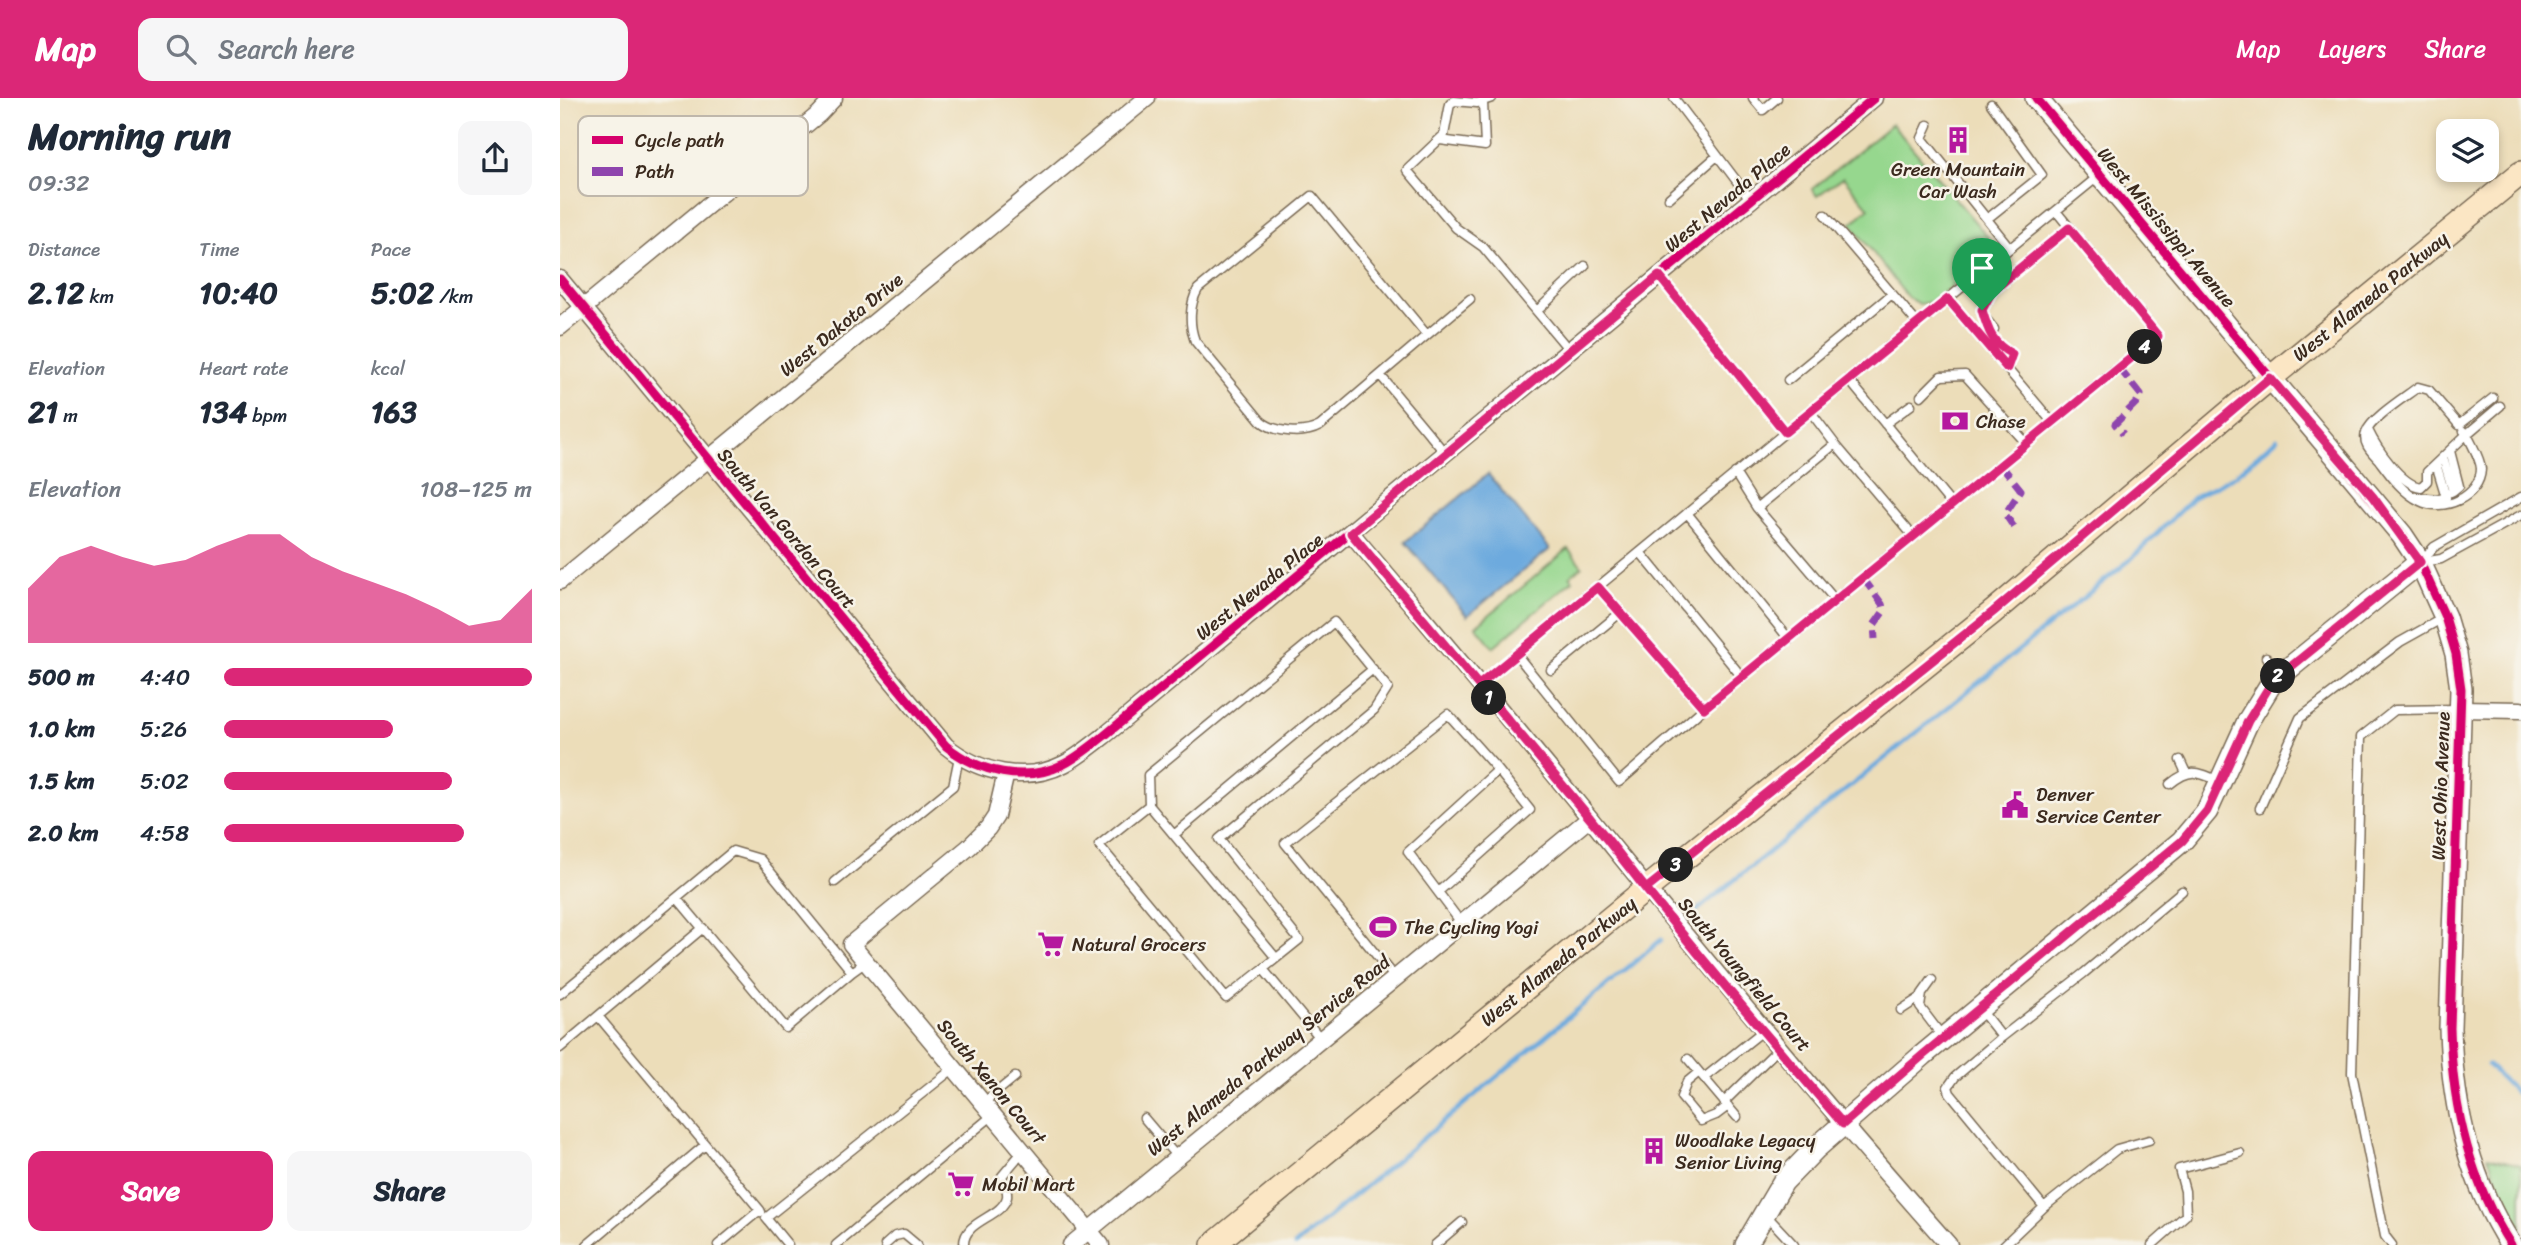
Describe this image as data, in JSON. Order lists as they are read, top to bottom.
{
  "streets": {
    "main road": ["West Alameda Parkway"],
    "street": [
      "West Nevada Place",
      "West Mississippi Avenue",
      "West Dakota Drive",
      "South Van Gordon Court",
      "West Ohio Avenue",
      "South Youngfield Court",
      "West Alameda Parkway Service Road",
      "South Xenon Court"
    ]
  },
  "crossings": [
    ["West Nevada Place", "South Van Gordon Court"],
    ["West Nevada Place", "South Youngfield Court"],
    ["West Nevada Place", "South Xenon Court"],
    ["West Mississippi Avenue", "West Alameda Parkway"],
    ["West Mississippi Avenue", "West Ohio Avenue"],
    ["West Alameda Parkway", "West Ohio Avenue"],
    ["West Alameda Parkway", "South Youngfield Court"],
    ["West Dakota Drive", "South Van Gordon Court"],
    ["South Van Gordon Court", "South Xenon Court"],
    ["South Youngfield Court", "West Alameda Parkway Service Road"],
    ["West Alameda Parkway Service Road", "South Xenon Court"]
  ],
  "places": {
    "building": ["Green Mountain Car Wash", "Woodlake Legacy Senior Living"],
    "bank": ["Chase"],
    "public building": ["Denver Service Center"],
    "sports": ["The Cycling Yogi"],
    "supermarket": ["Natural Grocers", "Mobil Mart"]
  },
  "legend": ["Cycle path", "Path"],
  "page": {
    "header": "Map",
    "search": "Search here",
    "nav": ["Map", "Layers", "Share"],
    "heading": ["Morning run", "09:32"],
    "stats": [
      ["Distance", "2.12 km"],
      ["Time", "10:40"],
      ["Pace", "5:02 /km"],
      ["Elevation", "21 m"],
      ["Heart rate", "134 bpm"],
      ["kcal", "163"]
    ],
    "pins": [
      "4",
      "2",
      "1",
      "3"
    ],
    "chart": ["Elevation", "108–125 m"],
    "list": [
      {
        "name": "500 m",
        "note": "4:40"
      },
      {
        "name": "1.0 km",
        "note": "5:26"
      },
      {
        "name": "1.5 km",
        "note": "5:02"
      },
      {
        "name": "2.0 km",
        "note": "4:58"
      }
    ],
    "buttons": ["Save", "Share"]
  }
}
